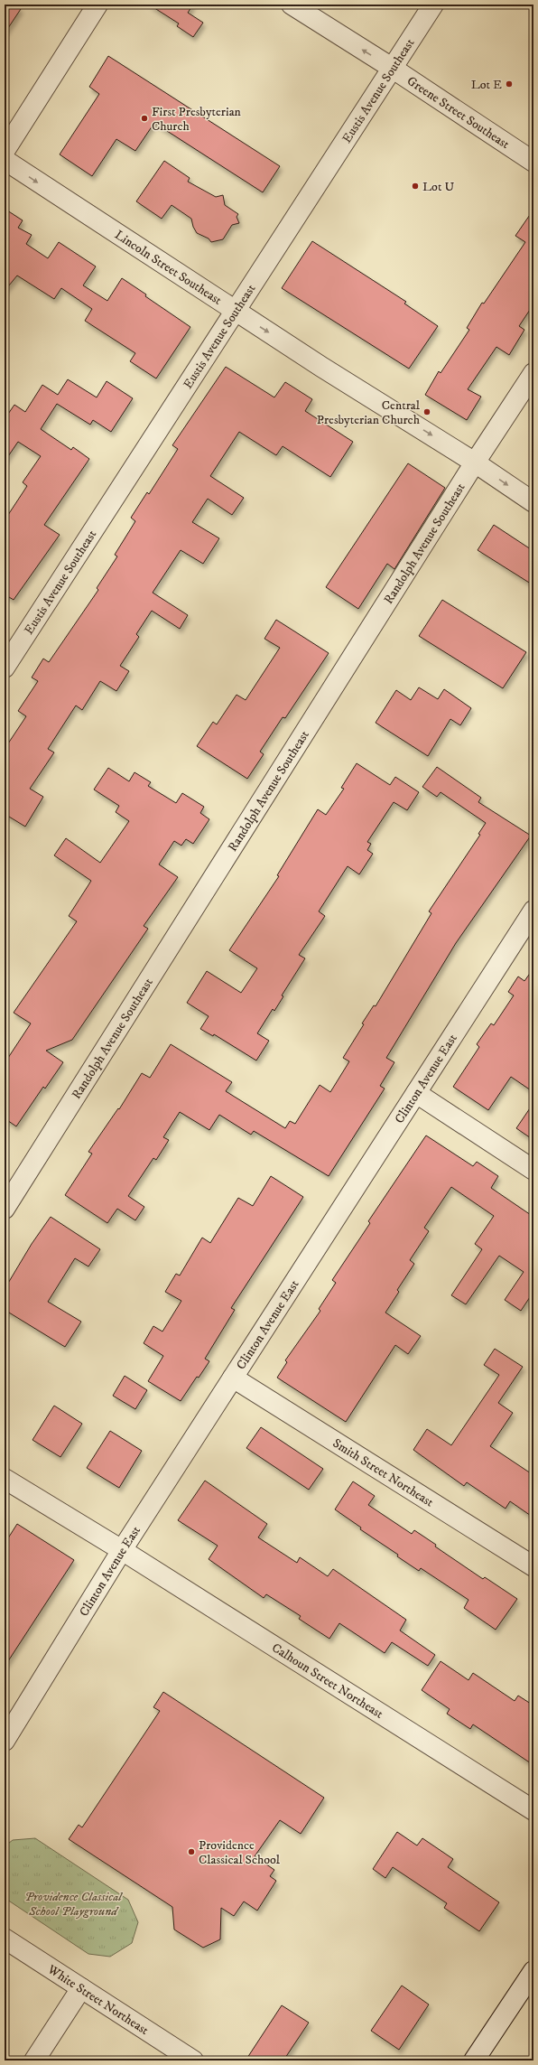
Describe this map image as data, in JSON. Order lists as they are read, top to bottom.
{
  "streets": {
    "street": [
      "Eustis Avenue Southeast",
      "Greene Street Southeast",
      "Lincoln Street Southeast",
      "Randolph Avenue Southeast",
      "Clinton Avenue East",
      "Smith Street Northeast",
      "Calhoun Street Northeast",
      "White Street Northeast"
    ]
  },
  "crossings": [
    ["Eustis Avenue Southeast", "Greene Street Southeast"],
    ["Eustis Avenue Southeast", "Lincoln Street Southeast"],
    ["Lincoln Street Southeast", "Randolph Avenue Southeast"],
    ["Clinton Avenue East", "Smith Street Northeast"],
    ["Clinton Avenue East", "Calhoun Street Northeast"]
  ],
  "one_way": ["Greene Street Southeast", "Lincoln Street Southeast"],
  "parks": ["Providence Classical School Playground"],
  "places": [
    "Lot E",
    "First Presbyterian Church",
    "Lot U",
    "Central Presbyterian Church",
    "Providence Classical School"
  ]
}
